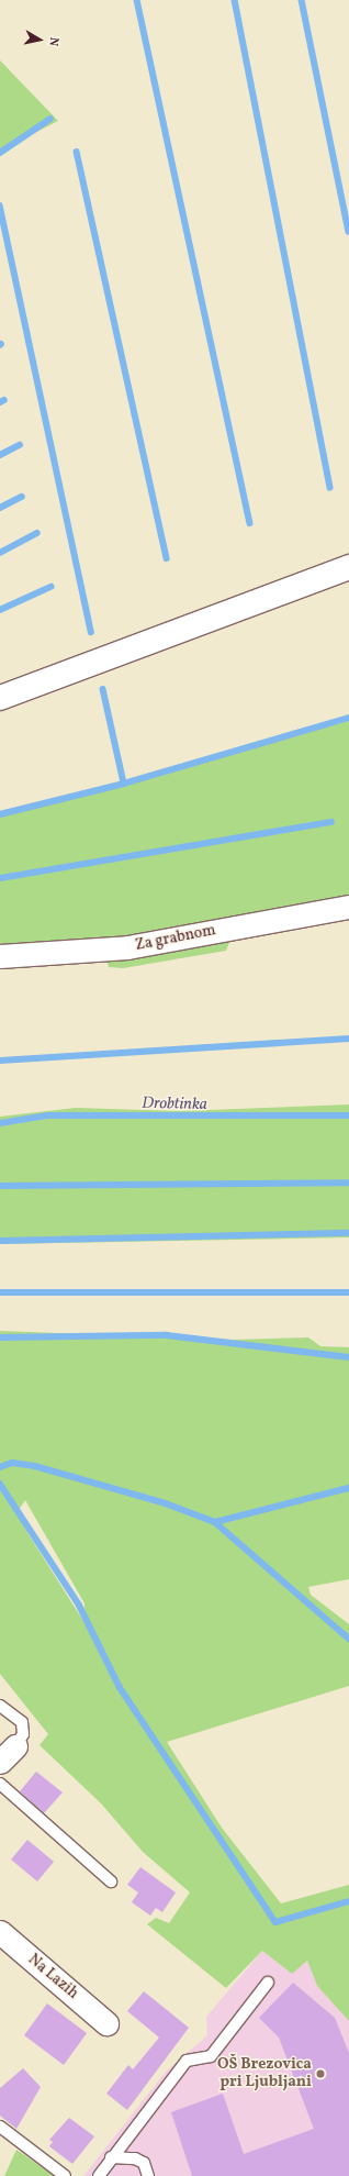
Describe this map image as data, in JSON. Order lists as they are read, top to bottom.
{
  "streets": {
    "street": ["Za grabnom", "Na Lazih"]
  },
  "water": ["Drobtinka"],
  "places": ["OŠ Brezovica pri Ljubljani"],
  "north": "right"
}
